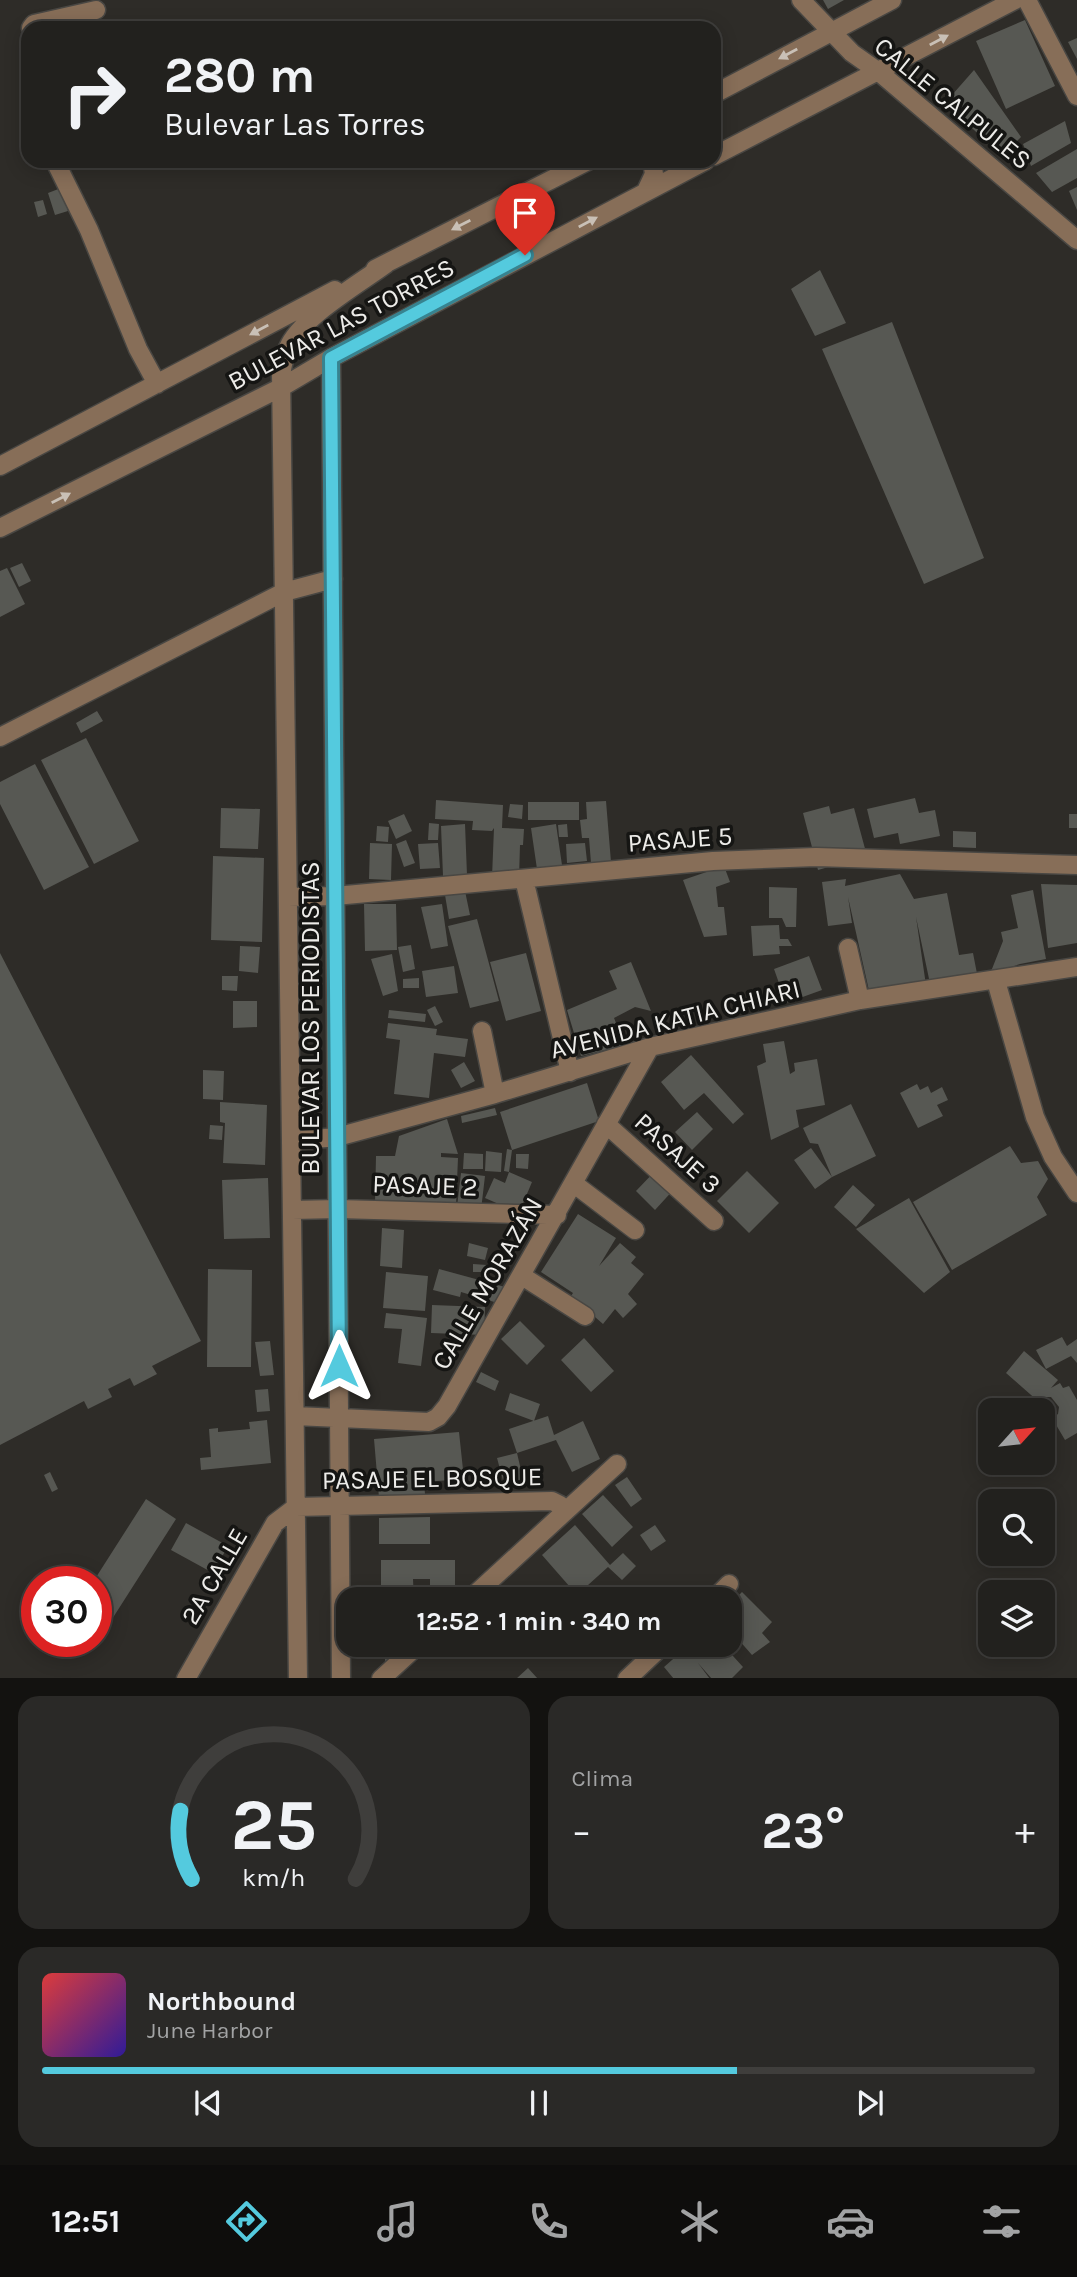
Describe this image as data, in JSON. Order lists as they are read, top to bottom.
{
  "streets": {
    "street": [
      "CALLE CALPULES",
      "BULEVAR LAS TORRES",
      "PASAJE 5",
      "BULEVAR LOS PERIODISTAS",
      "AVENIDA KATIA CHIARI",
      "PASAJE 3",
      "PASAJE 2",
      "CALLE MORAZÁN",
      "PASAJE EL BOSQUE",
      "2A CALLE"
    ]
  },
  "crossings": [
    ["BULEVAR LAS TORRES", "BULEVAR LOS PERIODISTAS"],
    ["PASAJE 5", "BULEVAR LOS PERIODISTAS"],
    ["BULEVAR LOS PERIODISTAS", "AVENIDA KATIA CHIARI"],
    ["BULEVAR LOS PERIODISTAS", "PASAJE 2"],
    ["BULEVAR LOS PERIODISTAS", "CALLE MORAZÁN"],
    ["BULEVAR LOS PERIODISTAS", "PASAJE EL BOSQUE"],
    ["BULEVAR LOS PERIODISTAS", "2A CALLE"],
    ["AVENIDA KATIA CHIARI", "CALLE MORAZÁN"],
    ["PASAJE 3", "CALLE MORAZÁN"],
    ["PASAJE 2", "CALLE MORAZÁN"],
    ["PASAJE EL BOSQUE", "2A CALLE"]
  ],
  "north": "top right",
  "page": {
    "turn": ["280 m", "Bulevar Las Torres"],
    "limit": "30",
    "trip": "12:52 · 1 min · 340 m",
    "tile": "Clima",
    "heat": ["−", "23°", "+"],
    "song": ["Northbound", "June Harbor"],
    "tabs": "12:51",
    "gauge": ["25", "km/h"]
  }
}
